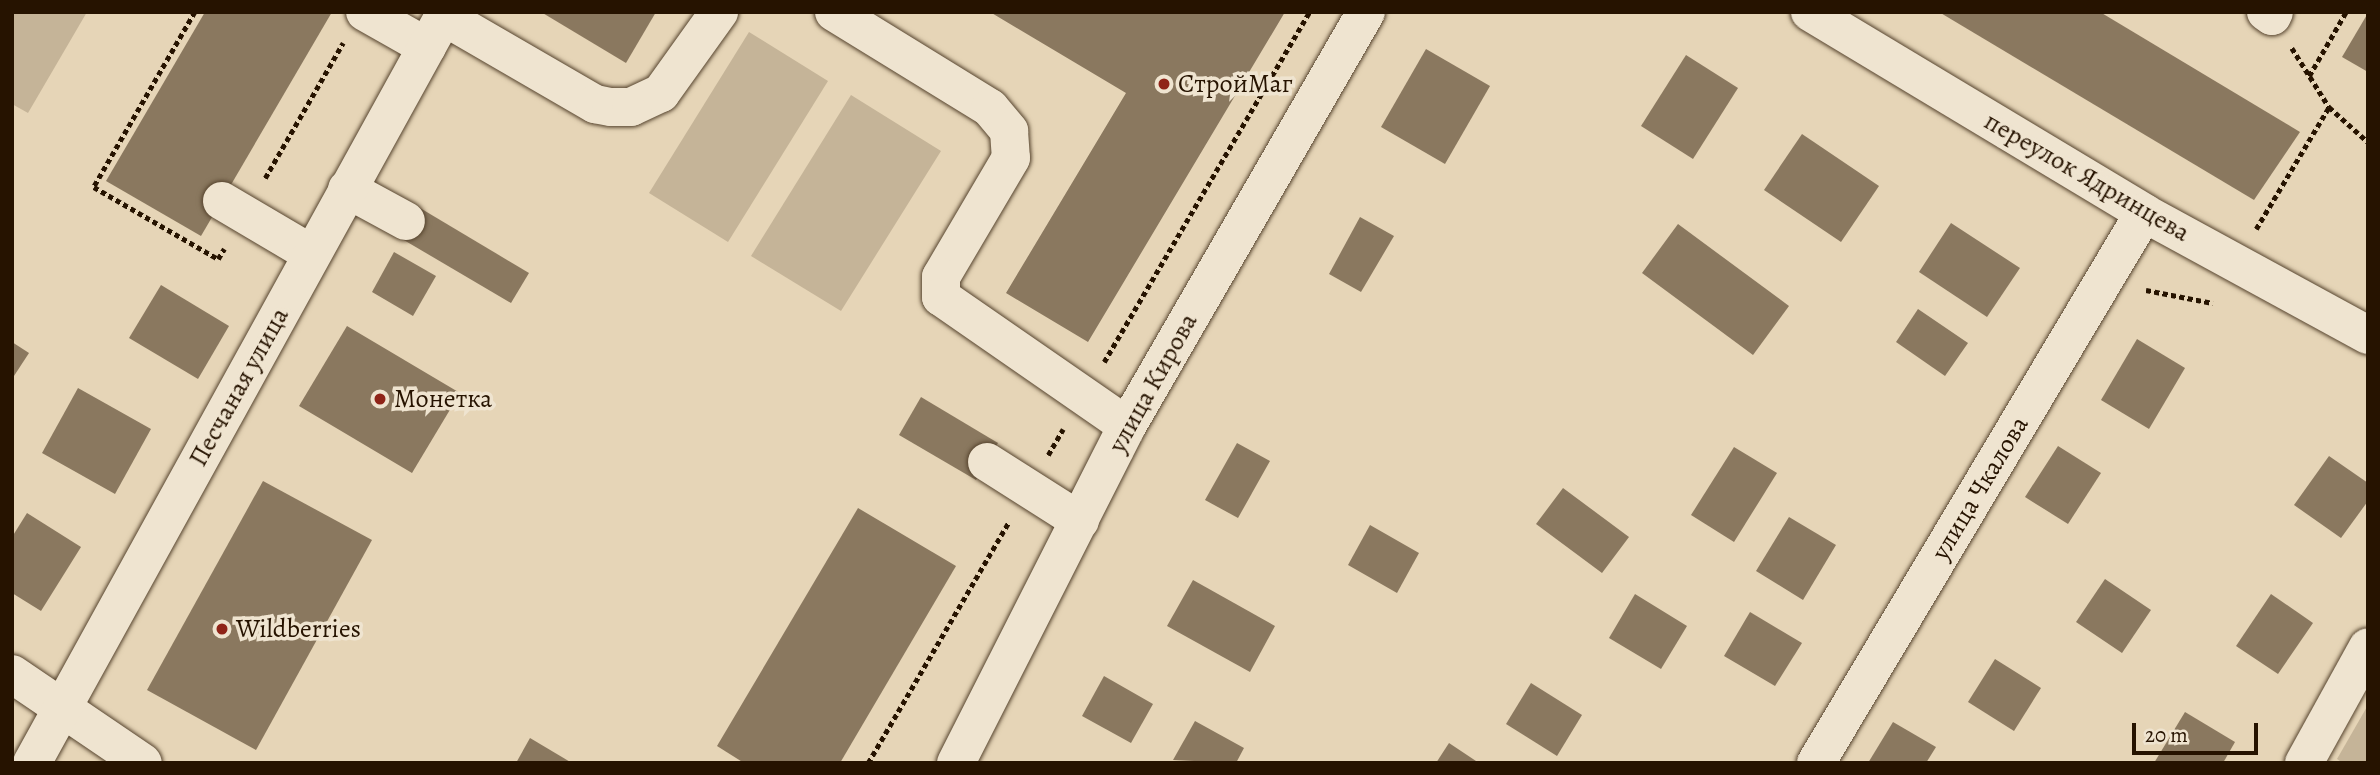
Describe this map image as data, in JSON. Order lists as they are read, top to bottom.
{
  "streets": {
    "street": [
      "переулок Ядринцева",
      "улица Кирова",
      "Песчаная улица",
      "улица Чкалова"
    ]
  },
  "crossings": [
    ["переулок Ядринцева", "улица Чкалова"]
  ],
  "places": ["СтройМаг", "Монетка", "Wildberries"],
  "scale_bar": "20 m"
}
